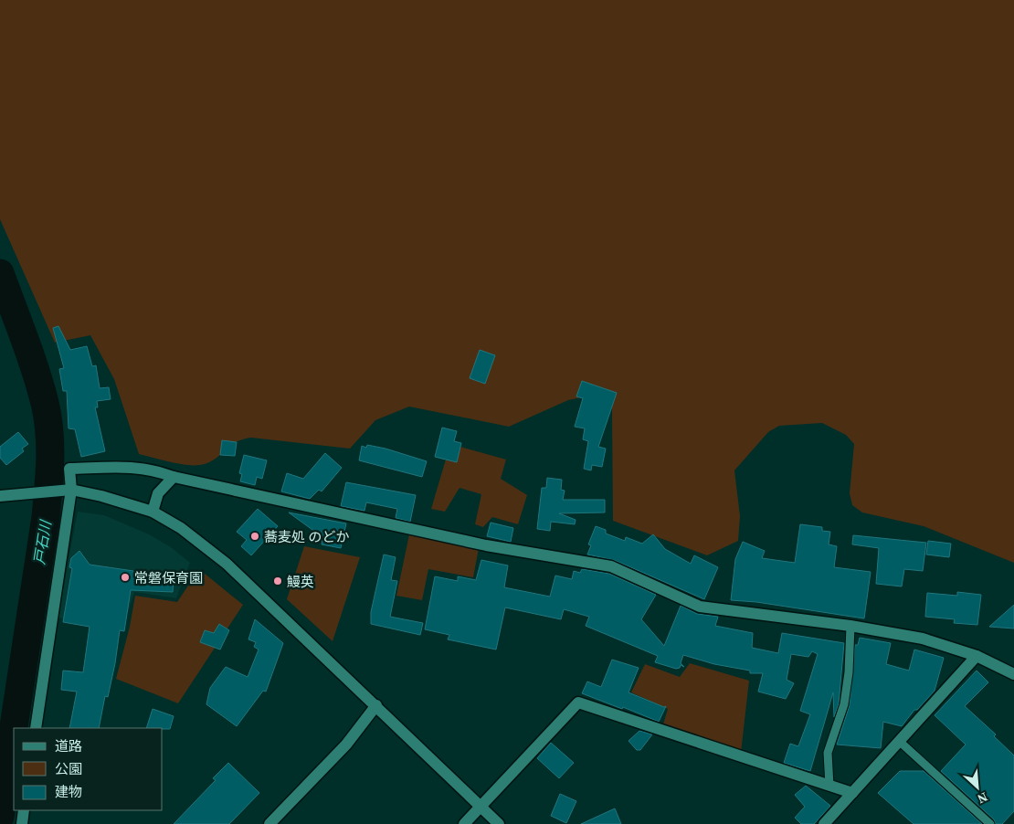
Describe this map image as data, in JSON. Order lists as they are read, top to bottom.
{
  "water": ["戸石川"],
  "places": ["蕎麦処 のどか", "常磐保育園", "鰻英"],
  "legend": ["道路", "公園", "建物"],
  "north": "bottom right"
}
